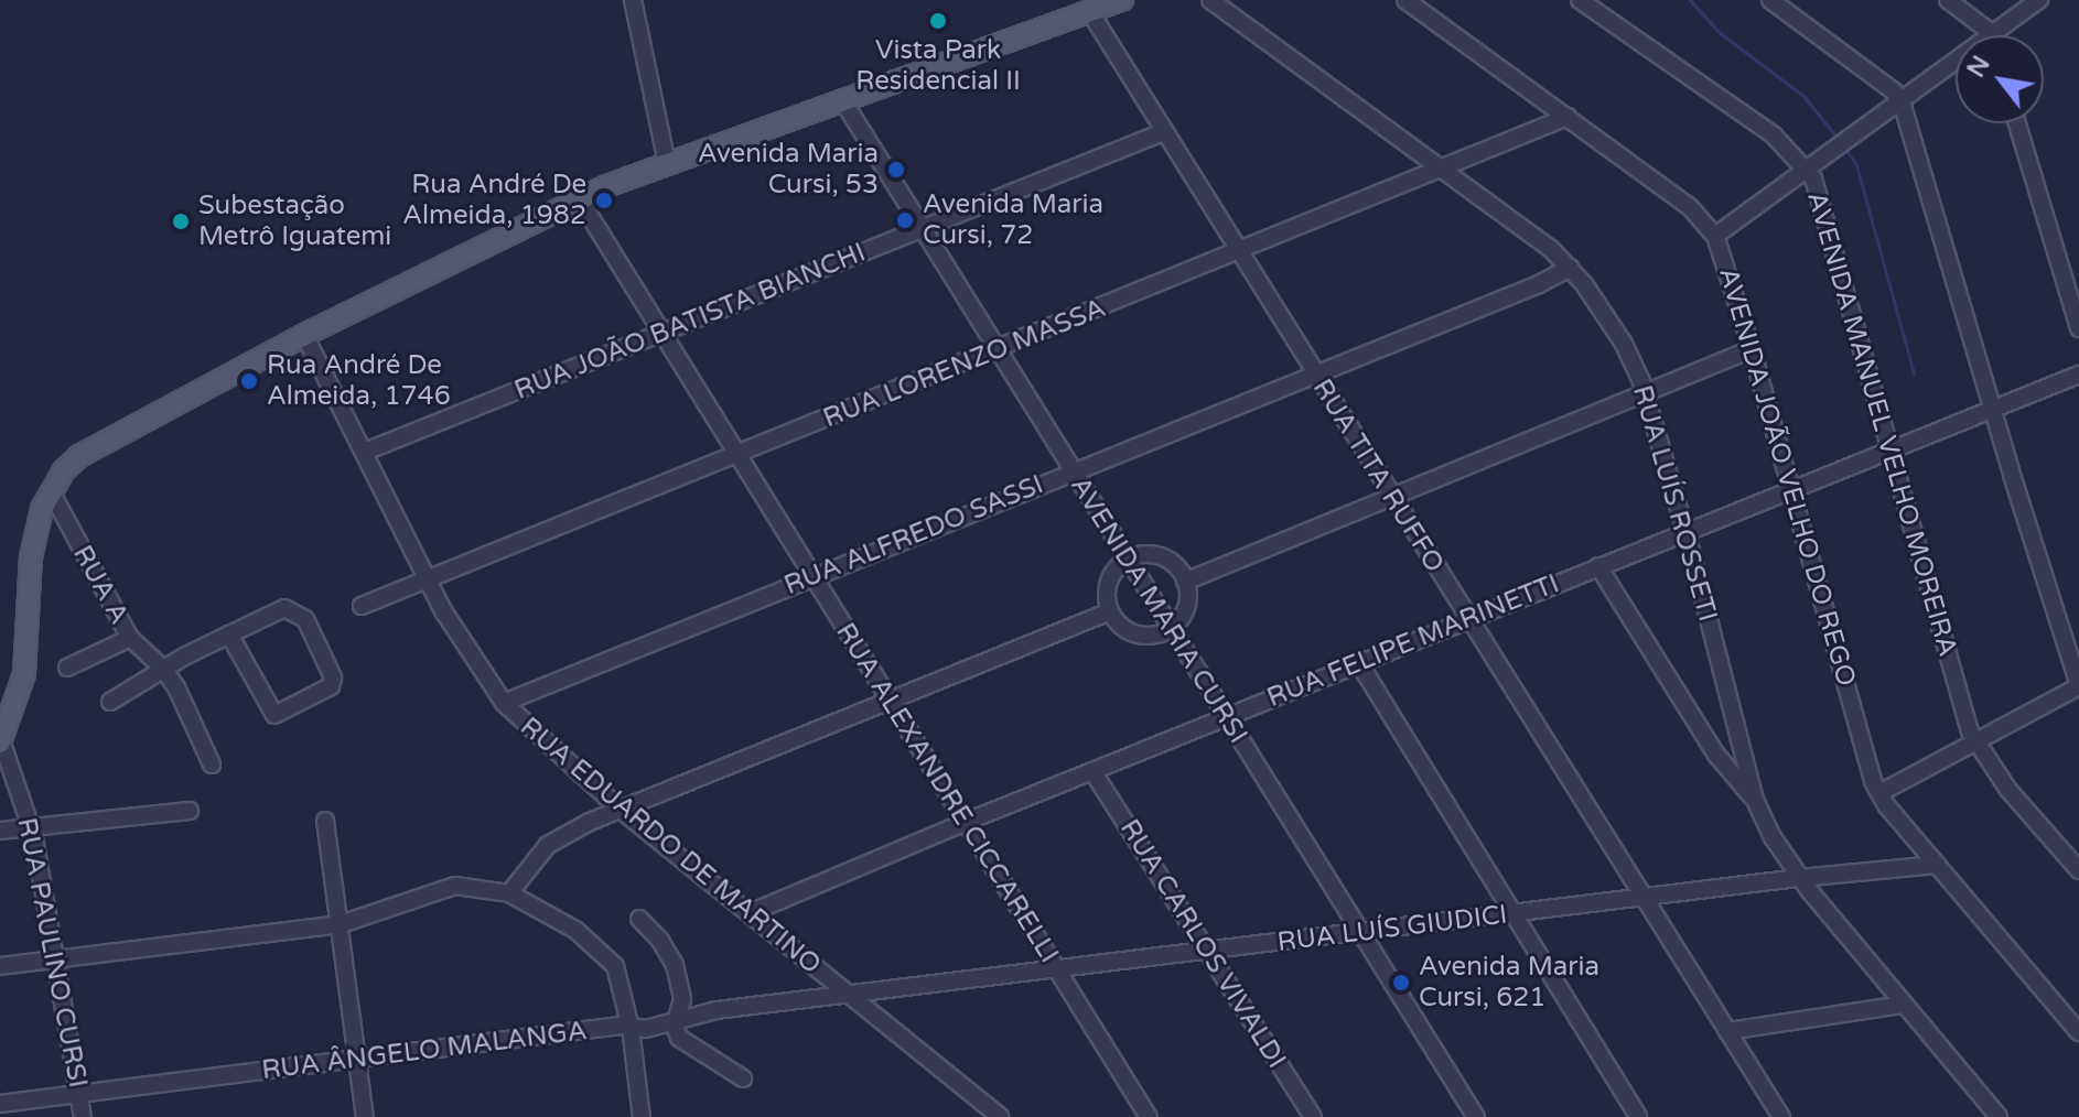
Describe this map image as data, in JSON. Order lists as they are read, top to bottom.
{
  "streets": {
    "street": [
      "RUA JOÃO BATISTA BIANCHI",
      "RUA LORENZO MASSA",
      "AVENIDA MANUEL VELHO MOREIRA",
      "RUA TITA RUFFO",
      "AVENIDA JOÃO VELHO DO REGO",
      "RUA LUÍS ROSSETI",
      "RUA ALFREDO SASSI",
      "RUA A",
      "AVENIDA MARIA CURSI",
      "RUA FELIPE MARINETTI",
      "RUA ALEXANDRE CICCARELLI",
      "RUA EDUARDO DE MARTINO",
      "RUA LUÍS GIUDICI",
      "RUA CARLOS VIVALDI",
      "RUA PAULINO CURSI",
      "RUA ÂNGELO MALANGA"
    ]
  },
  "crossings": [
    ["RUA JOÃO BATISTA BIANCHI", "RUA TITA RUFFO"],
    ["RUA JOÃO BATISTA BIANCHI", "AVENIDA MARIA CURSI"],
    ["RUA JOÃO BATISTA BIANCHI", "RUA ALEXANDRE CICCARELLI"],
    ["RUA JOÃO BATISTA BIANCHI", "RUA EDUARDO DE MARTINO"],
    ["RUA LORENZO MASSA", "RUA TITA RUFFO"],
    ["RUA LORENZO MASSA", "AVENIDA JOÃO VELHO DO REGO"],
    ["RUA LORENZO MASSA", "RUA LUÍS ROSSETI"],
    ["RUA LORENZO MASSA", "AVENIDA MARIA CURSI"],
    ["RUA LORENZO MASSA", "RUA ALEXANDRE CICCARELLI"],
    ["RUA LORENZO MASSA", "RUA EDUARDO DE MARTINO"],
    ["AVENIDA MANUEL VELHO MOREIRA", "RUA FELIPE MARINETTI"],
    ["RUA TITA RUFFO", "RUA ALFREDO SASSI"],
    ["RUA TITA RUFFO", "RUA FELIPE MARINETTI"],
    ["RUA TITA RUFFO", "RUA LUÍS GIUDICI"],
    ["AVENIDA JOÃO VELHO DO REGO", "RUA FELIPE MARINETTI"],
    ["AVENIDA JOÃO VELHO DO REGO", "RUA LUÍS GIUDICI"],
    ["RUA LUÍS ROSSETI", "RUA ALFREDO SASSI"],
    ["RUA LUÍS ROSSETI", "RUA FELIPE MARINETTI"],
    ["RUA LUÍS ROSSETI", "RUA LUÍS GIUDICI"],
    ["RUA ALFREDO SASSI", "AVENIDA MARIA CURSI"],
    ["RUA ALFREDO SASSI", "RUA ALEXANDRE CICCARELLI"],
    ["RUA ALFREDO SASSI", "RUA EDUARDO DE MARTINO"],
    ["AVENIDA MARIA CURSI", "RUA FELIPE MARINETTI"],
    ["AVENIDA MARIA CURSI", "RUA LUÍS GIUDICI"],
    ["RUA FELIPE MARINETTI", "RUA ALEXANDRE CICCARELLI"],
    ["RUA FELIPE MARINETTI", "RUA EDUARDO DE MARTINO"],
    ["RUA FELIPE MARINETTI", "RUA CARLOS VIVALDI"],
    ["RUA ALEXANDRE CICCARELLI", "RUA LUÍS GIUDICI"],
    ["RUA EDUARDO DE MARTINO", "RUA LUÍS GIUDICI"],
    ["RUA EDUARDO DE MARTINO", "RUA ÂNGELO MALANGA"],
    ["RUA LUÍS GIUDICI", "RUA CARLOS VIVALDI"],
    ["RUA LUÍS GIUDICI", "RUA ÂNGELO MALANGA"],
    ["RUA PAULINO CURSI", "RUA ÂNGELO MALANGA"]
  ],
  "places": [
    "Vista Park Residencial II",
    "Avenida Maria Cursi, 53",
    "Rua André De Almeida, 1982",
    "Avenida Maria Cursi, 72",
    "Subestação Metrô Iguatemi",
    "Rua André De Almeida, 1746",
    "Avenida Maria Cursi, 621"
  ],
  "north": "top left"
}
